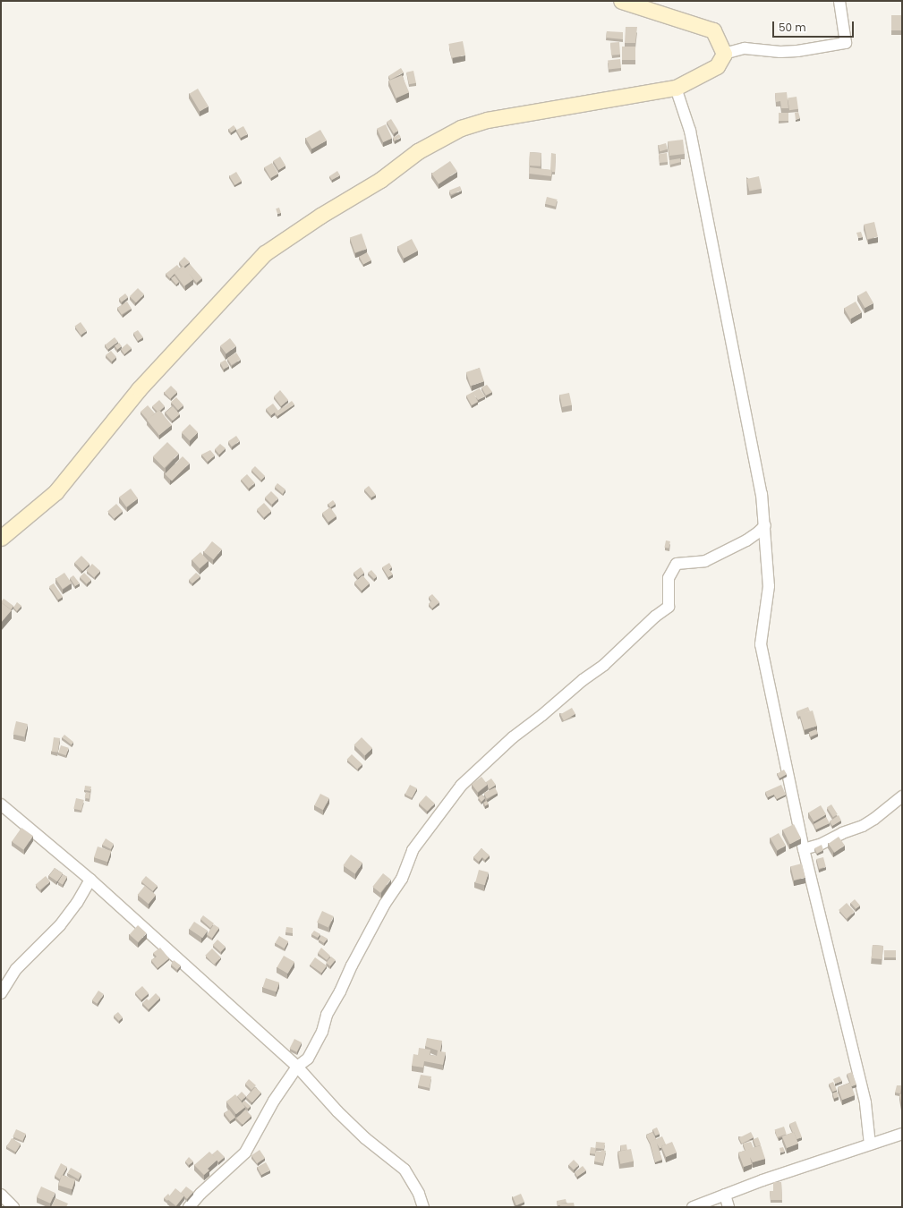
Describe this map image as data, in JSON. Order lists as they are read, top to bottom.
{
  "scale_bar": "50 m"
}
